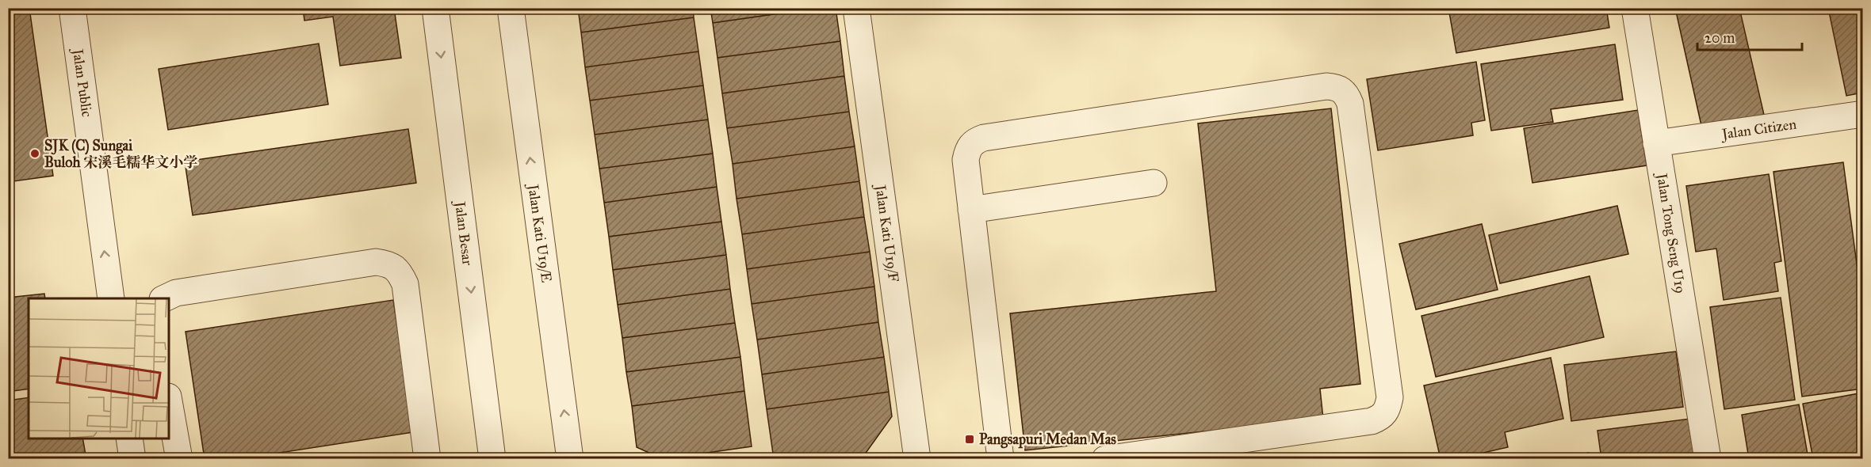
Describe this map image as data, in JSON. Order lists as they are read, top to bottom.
{
  "streets": {
    "street": [
      "Jalan Public",
      "Jalan Citizen",
      "Jalan Besar",
      "Jalan Kati U19/E",
      "Jalan Kati U19/F",
      "Jalan Tong Seng U19"
    ]
  },
  "crossings": [
    ["Jalan Citizen", "Jalan Tong Seng U19"]
  ],
  "one_way": ["Jalan Public", "Jalan Besar", "Jalan Kati U19/E"],
  "places": {
    "other": ["SJK (C) Sungai Buloh 宋溪毛糯华文小学"],
    "transit": ["Pangsapuri Medan Mas"]
  },
  "scale_bar": "20 m"
}
